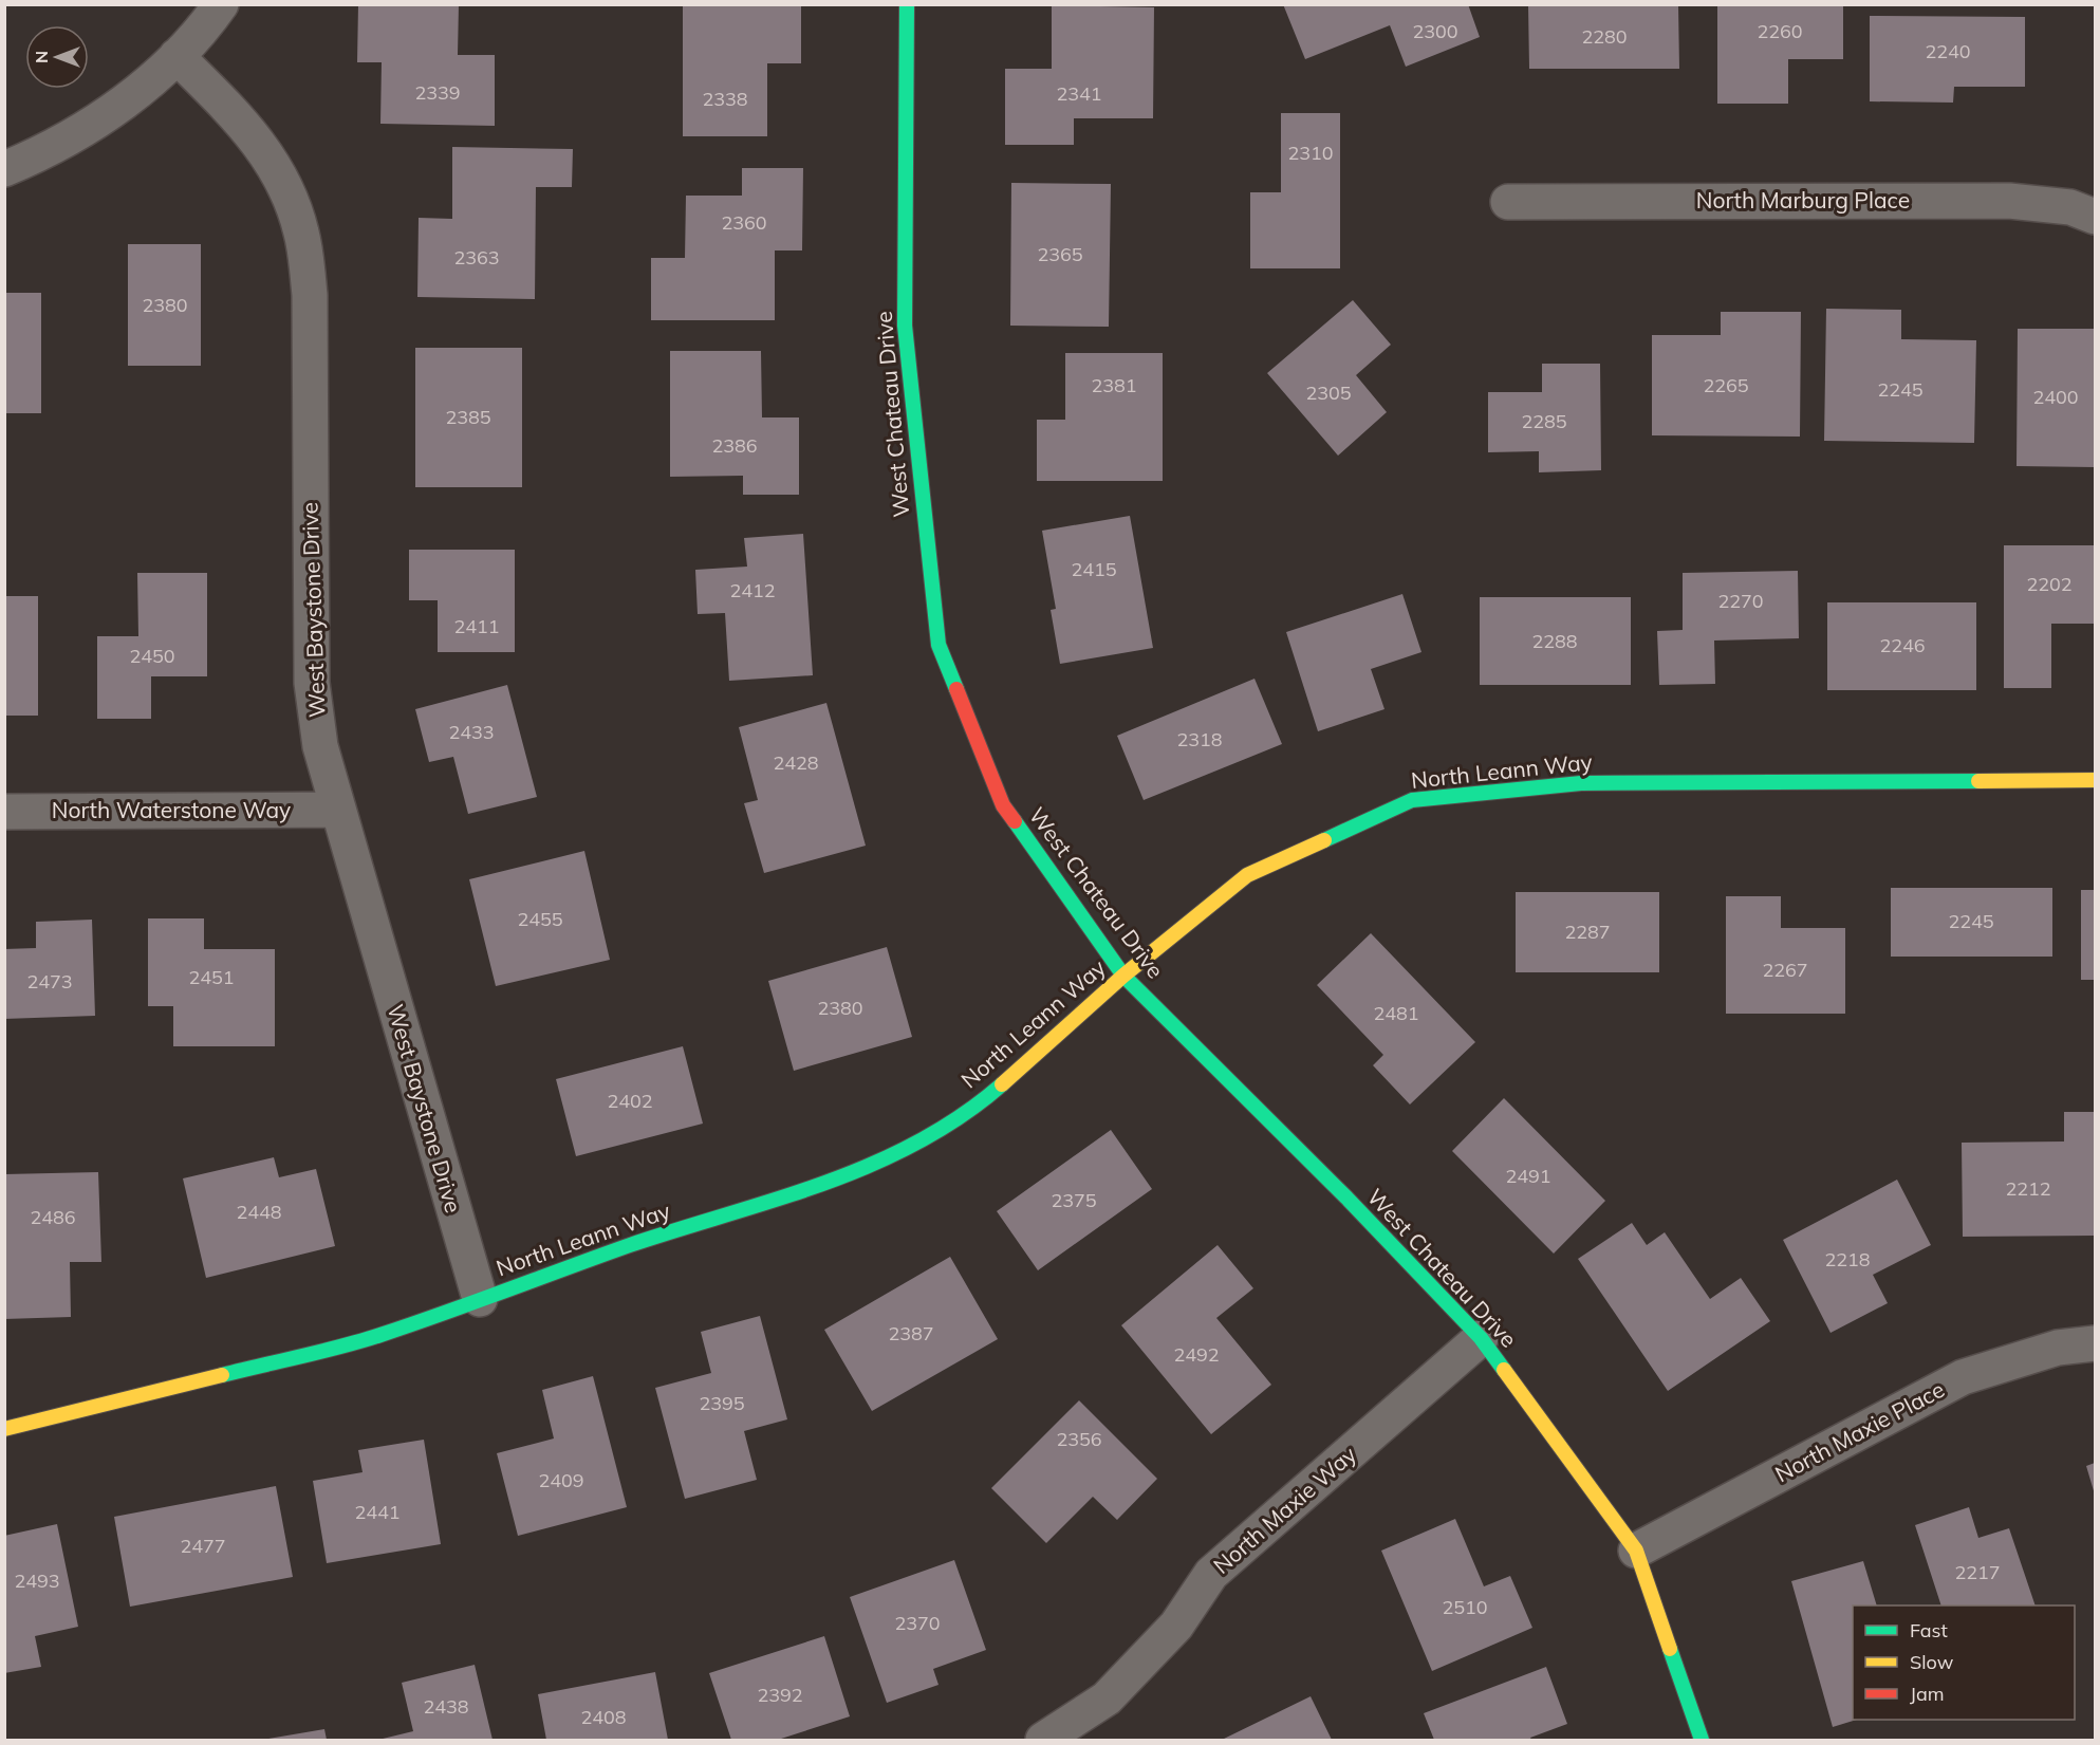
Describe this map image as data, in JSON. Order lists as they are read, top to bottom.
{
  "streets": {
    "street": [
      "North Marburg Place",
      "West Chateau Drive",
      "West Baystone Drive",
      "North Leann Way",
      "North Waterstone Way",
      "North Maxie Place",
      "North Maxie Way"
    ]
  },
  "crossings": [
    ["West Chateau Drive", "North Leann Way"],
    ["West Chateau Drive", "North Maxie Place"],
    ["West Chateau Drive", "North Maxie Way"],
    ["West Baystone Drive", "North Leann Way"],
    ["West Baystone Drive", "North Waterstone Way"]
  ],
  "house_numbers": [
    "2300",
    "2260",
    "2280",
    "2240",
    "2339",
    "2341",
    "2338",
    "2310",
    "2360",
    "2365",
    "2363",
    "2380",
    "2381",
    "2265",
    "2245",
    "2305",
    "2400",
    "2385",
    "2285",
    "2386",
    "2415",
    "2202",
    "2412",
    "2270",
    "2411",
    "2288",
    "2246",
    "2450",
    "2433",
    "2318",
    "2428",
    "2455",
    "2245",
    "2287",
    "2267",
    "2451",
    "2473",
    "2380",
    "2481",
    "2402",
    "2491",
    "2212",
    "2375",
    "2448",
    "2486",
    "2218",
    "2387",
    "2492",
    "2395",
    "2356",
    "2409",
    "2441",
    "2477",
    "2217",
    "2493",
    "2510",
    "2370",
    "2392",
    "2438",
    "2408"
  ],
  "legend": ["Fast", "Slow", "Jam"],
  "north": "left"
}
